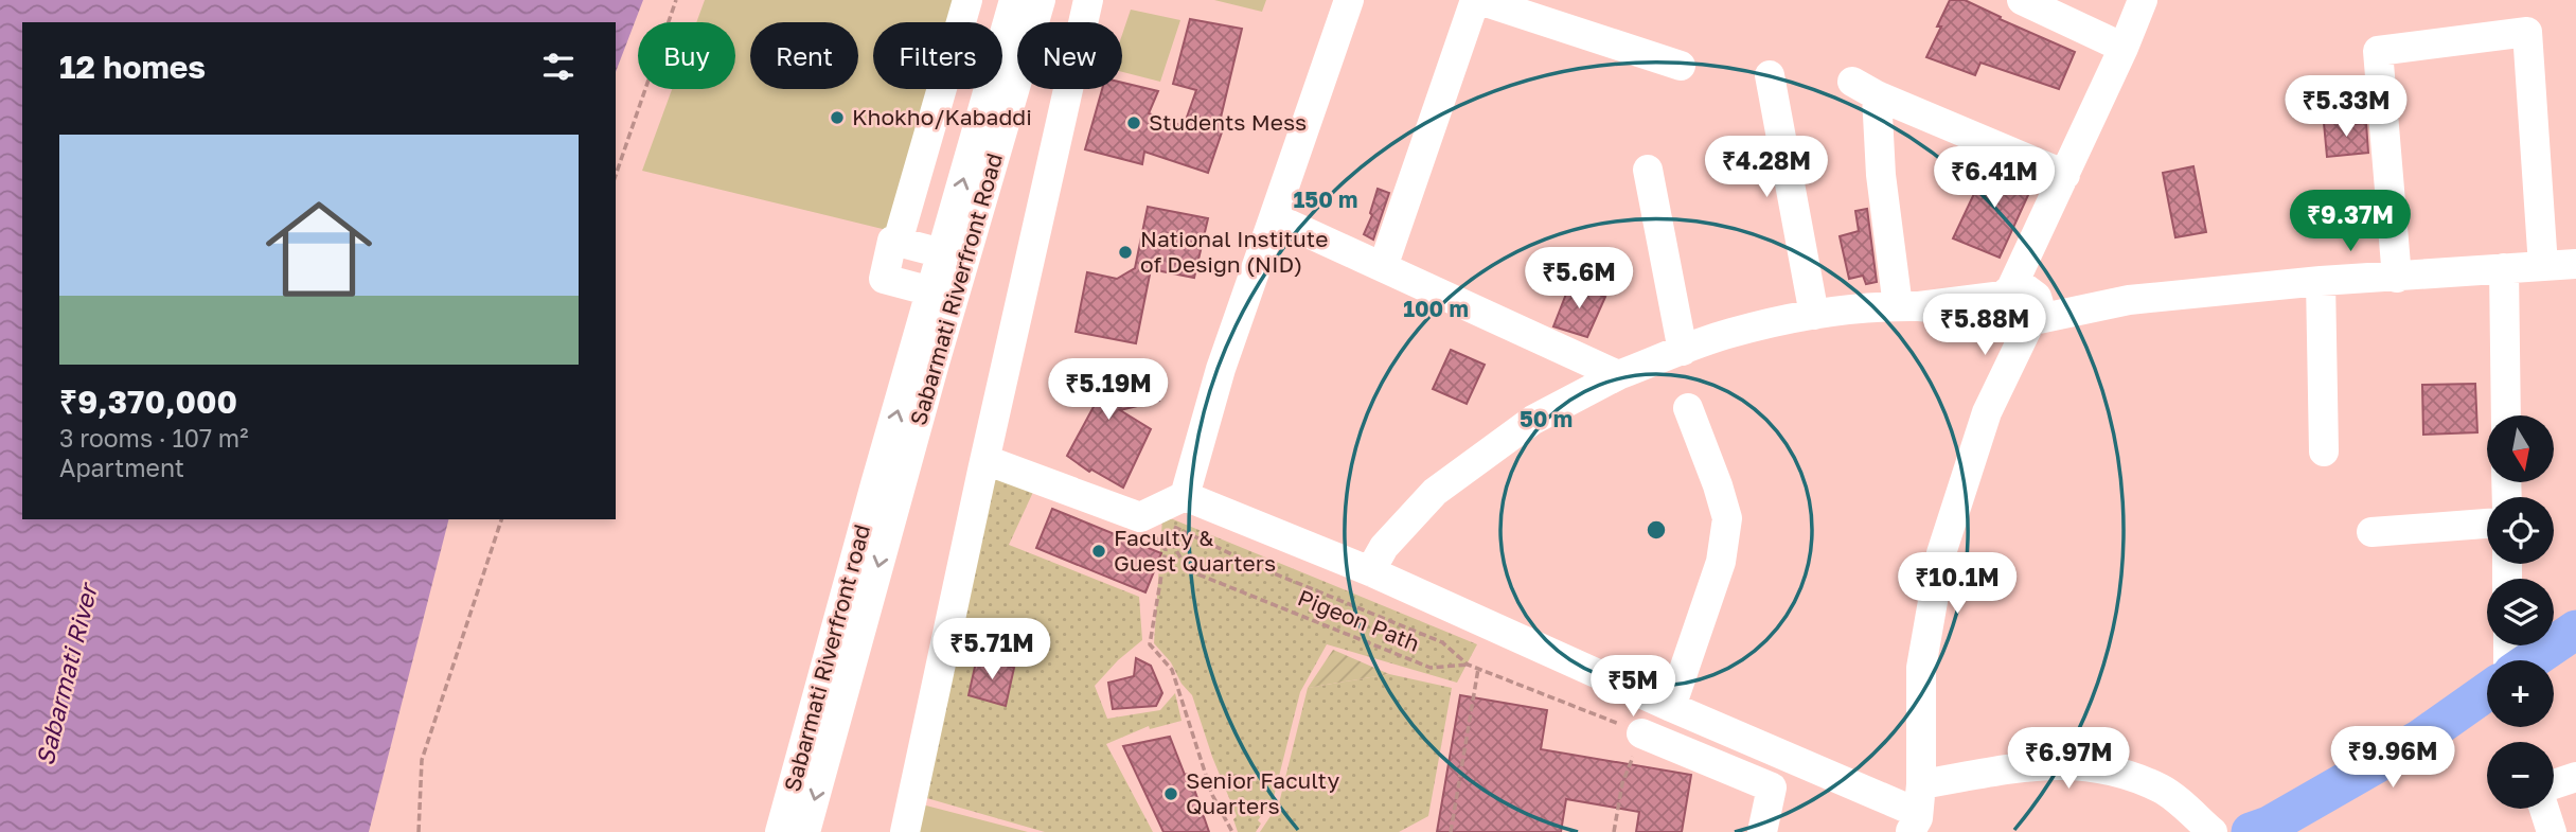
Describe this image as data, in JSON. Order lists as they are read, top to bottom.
{
  "streets": {
    "street": ["Sabarmati Riverfront Road", "Sabarmati Riverfront road"],
    "path": ["Pigeon Path"]
  },
  "crossings": [
    ["Sabarmati Riverfront Road", "Sabarmati Riverfront road"]
  ],
  "water": ["Sabarmati River"],
  "places": [
    "Khokho/Kabaddi",
    "Students Mess",
    "National Institute of Design (NID)",
    "Faculty & Guest Quarters",
    "Senior Faculty Quarters"
  ],
  "north": "bottom",
  "page": {
    "chip": [
      "Buy",
      "Rent",
      "Filters",
      "New"
    ],
    "heading": "12 homes",
    "price": [
      "₹5.33M",
      "₹4.28M",
      "₹6.41M",
      "₹9.37M",
      "₹5.6M",
      "₹5.88M",
      "₹5.19M",
      "₹10.1M",
      "₹5.71M",
      "₹5M",
      "₹9.96M",
      "₹6.97M"
    ],
    "list": [
      {
        "name": "₹9,370,000",
        "note": "3 rooms · 107 m² · Apartment"
      }
    ],
    "map_buttons": ["+", "−"]
  },
  "rings": ["150 m", "100 m", "50 m"]
}
